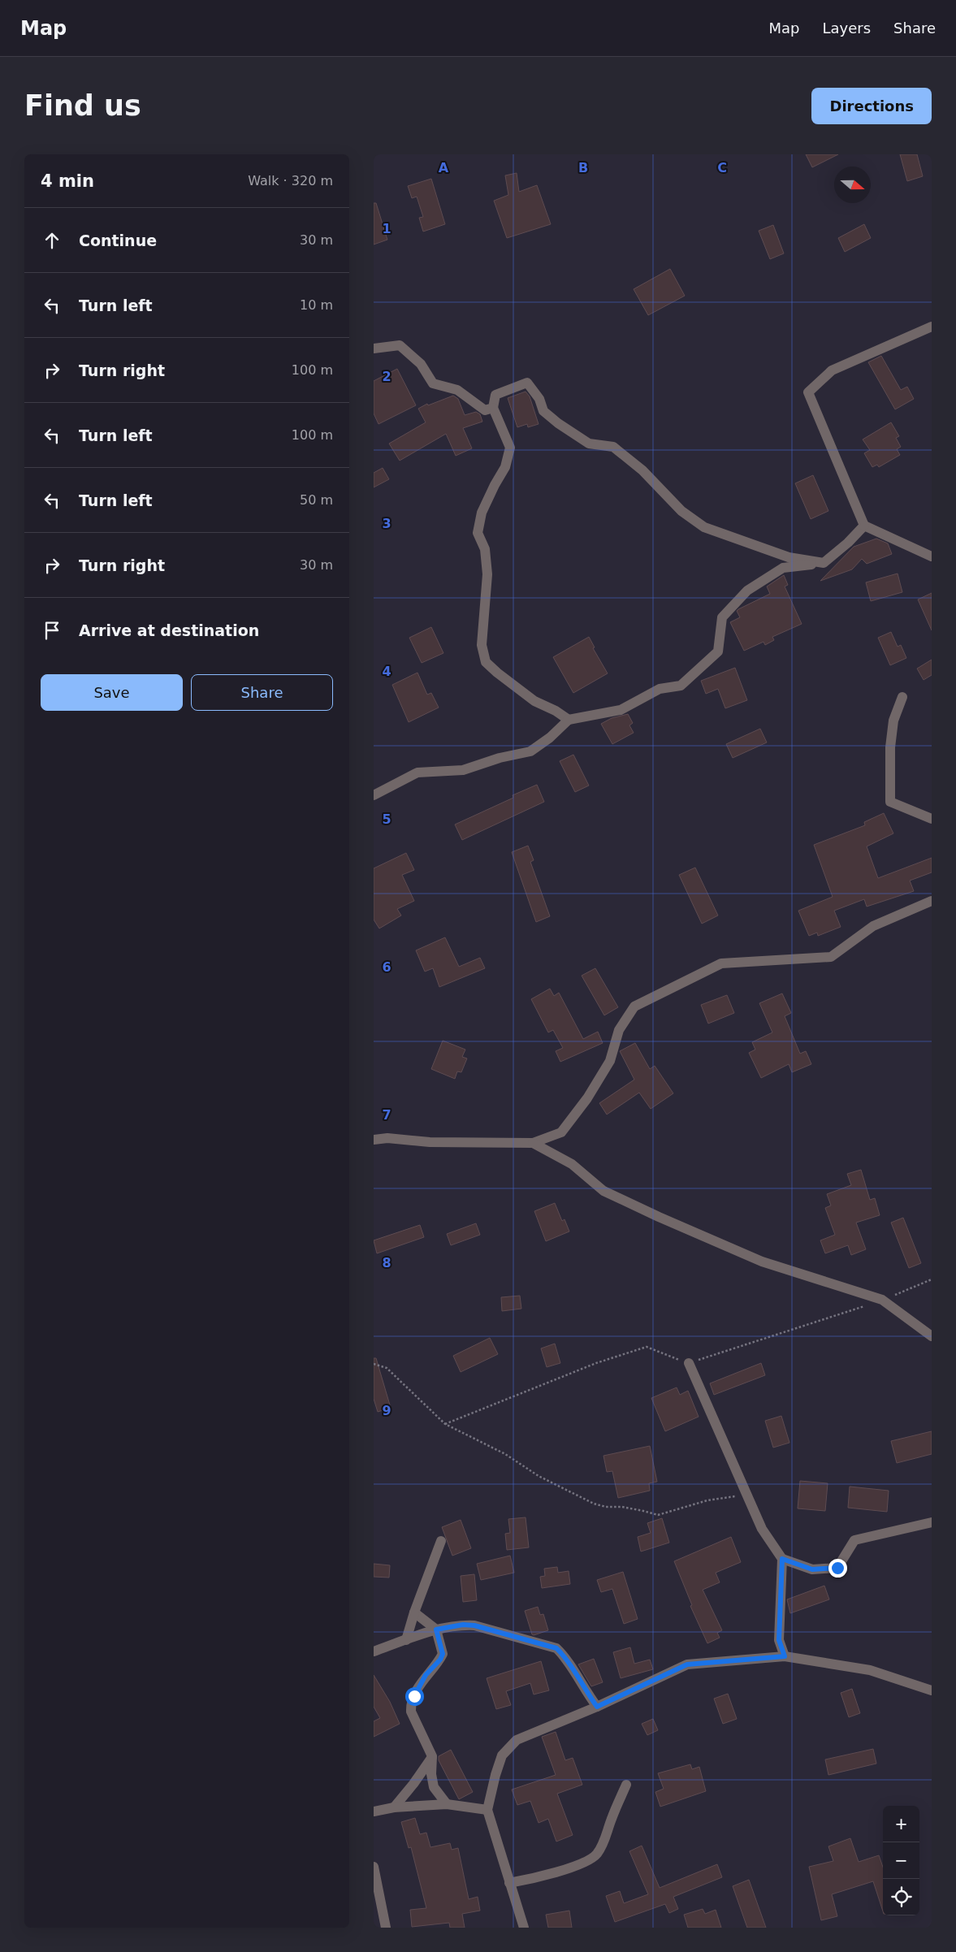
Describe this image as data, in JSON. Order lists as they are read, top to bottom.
{
  "north": "right",
  "page": {
    "header": "Map",
    "nav": ["Map", "Layers", "Share"],
    "buttons": [
      "Directions",
      ["Save", "Share"]
    ],
    "title": "Find us",
    "heading": ["4 min", "Walk · 320 m"],
    "list": [
      ["Continue", "30 m"],
      ["Turn left", "10 m"],
      ["Turn right", "100 m"],
      ["Turn left", "100 m"],
      ["Turn left", "50 m"],
      ["Turn right", "30 m"],
      "Arrive at destination"
    ],
    "map_buttons": ["+", "−"]
  },
  "grid": {
    "columns": ["A", "B", "C"],
    "rows": [
      "1",
      "2",
      "3",
      "4",
      "5",
      "6",
      "7",
      "8",
      "9"
    ]
  }
}
